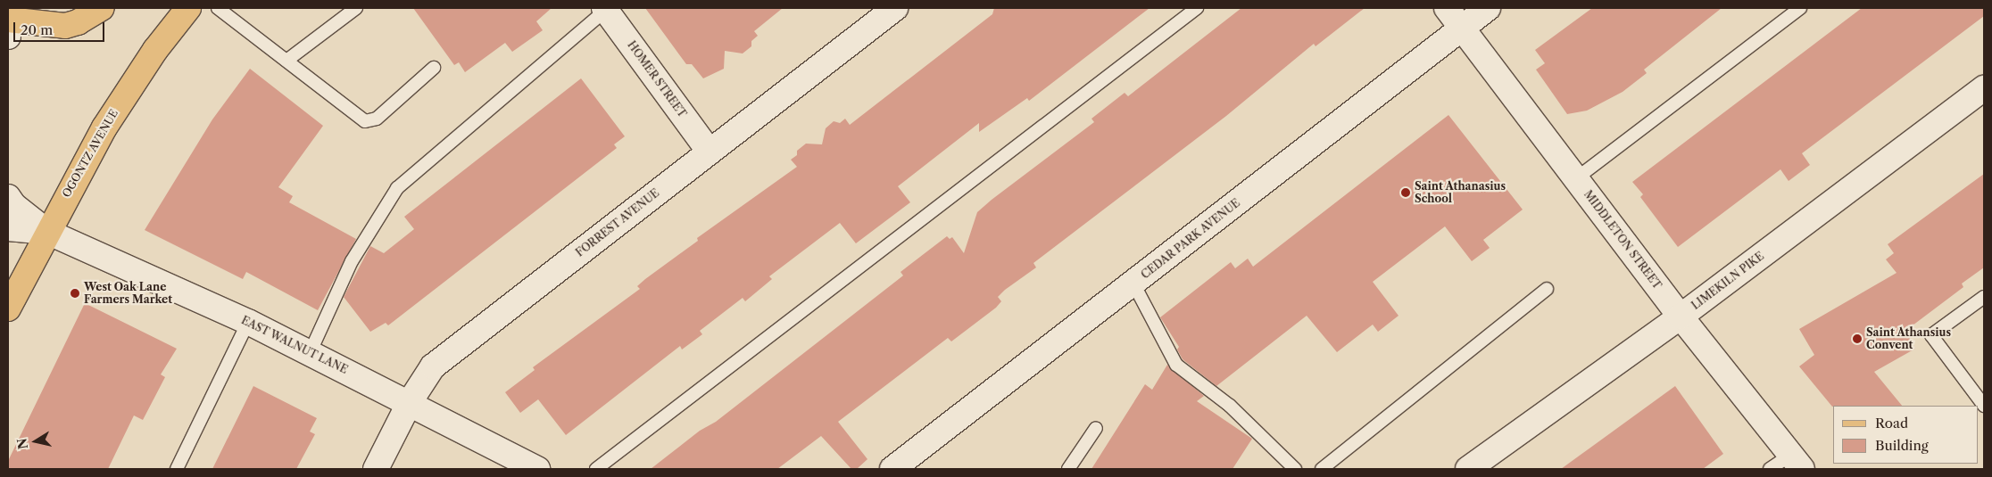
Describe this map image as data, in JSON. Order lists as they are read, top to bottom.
{
  "streets": {
    "main road": ["OGONTZ AVENUE"],
    "street": [
      "HOMER STREET",
      "FORREST AVENUE",
      "CEDAR PARK AVENUE",
      "MIDDLETON STREET",
      "LIMEKILN PIKE",
      "EAST WALNUT LANE"
    ]
  },
  "crossings": [
    ["HOMER STREET", "FORREST AVENUE"],
    ["OGONTZ AVENUE", "EAST WALNUT LANE"],
    ["FORREST AVENUE", "EAST WALNUT LANE"],
    ["CEDAR PARK AVENUE", "MIDDLETON STREET"],
    ["MIDDLETON STREET", "LIMEKILN PIKE"]
  ],
  "places": ["Saint Athanasius School", "West Oak Lane Farmers Market", "Saint Athansius Convent"],
  "legend": ["Road", "Building"],
  "scale_bar": "20 m",
  "north": "left"
}
